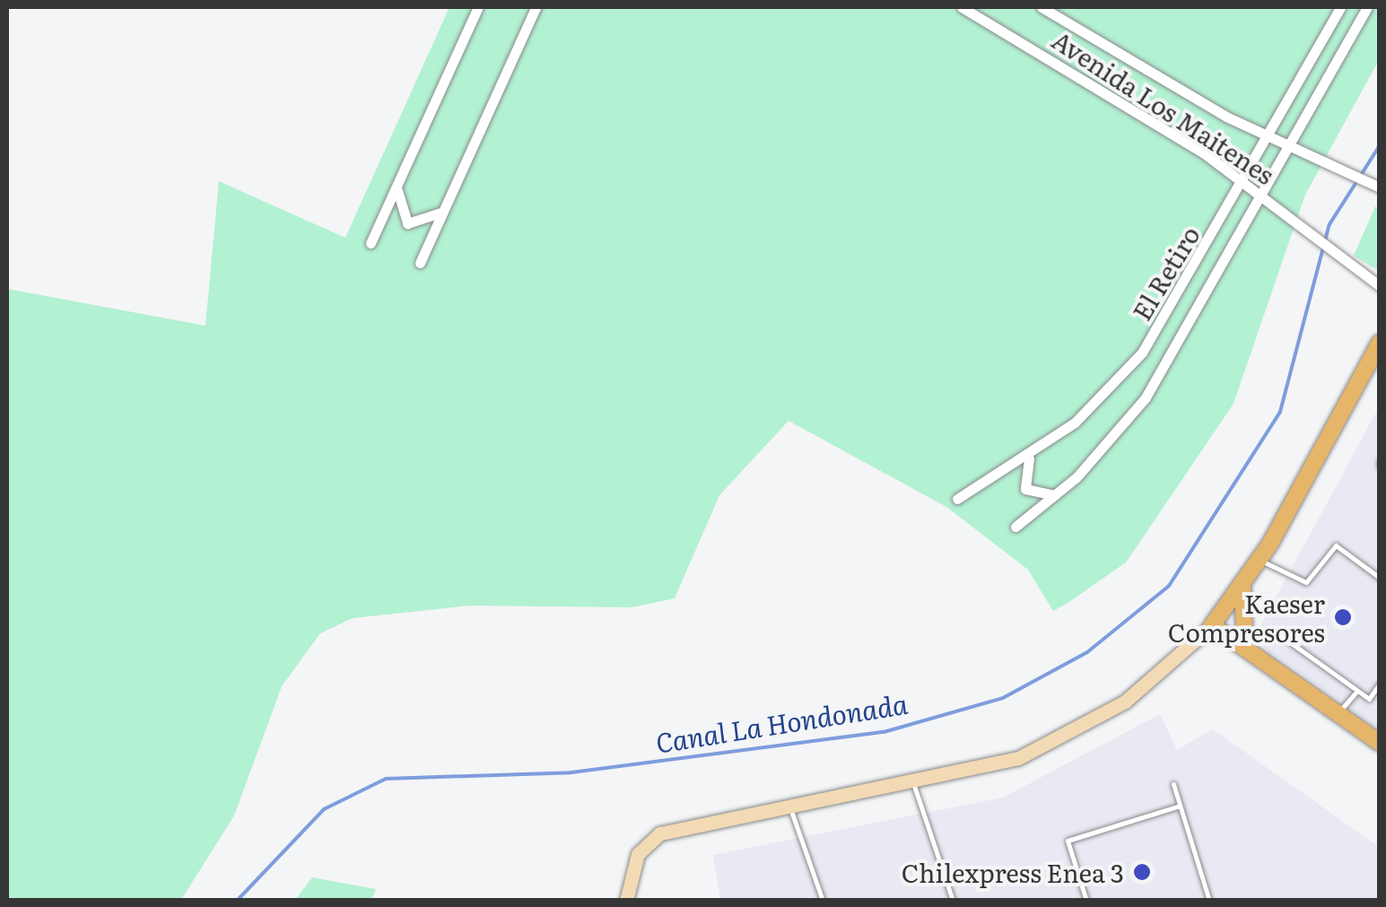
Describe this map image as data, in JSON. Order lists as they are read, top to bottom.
{
  "streets": {
    "street": ["Avenida Los Maitenes", "El Retiro"]
  },
  "crossings": [
    ["Avenida Los Maitenes", "El Retiro"]
  ],
  "water": ["Canal La Hondonada"],
  "places": ["Kaeser Compresores", "Chilexpress Enea 3"]
}
